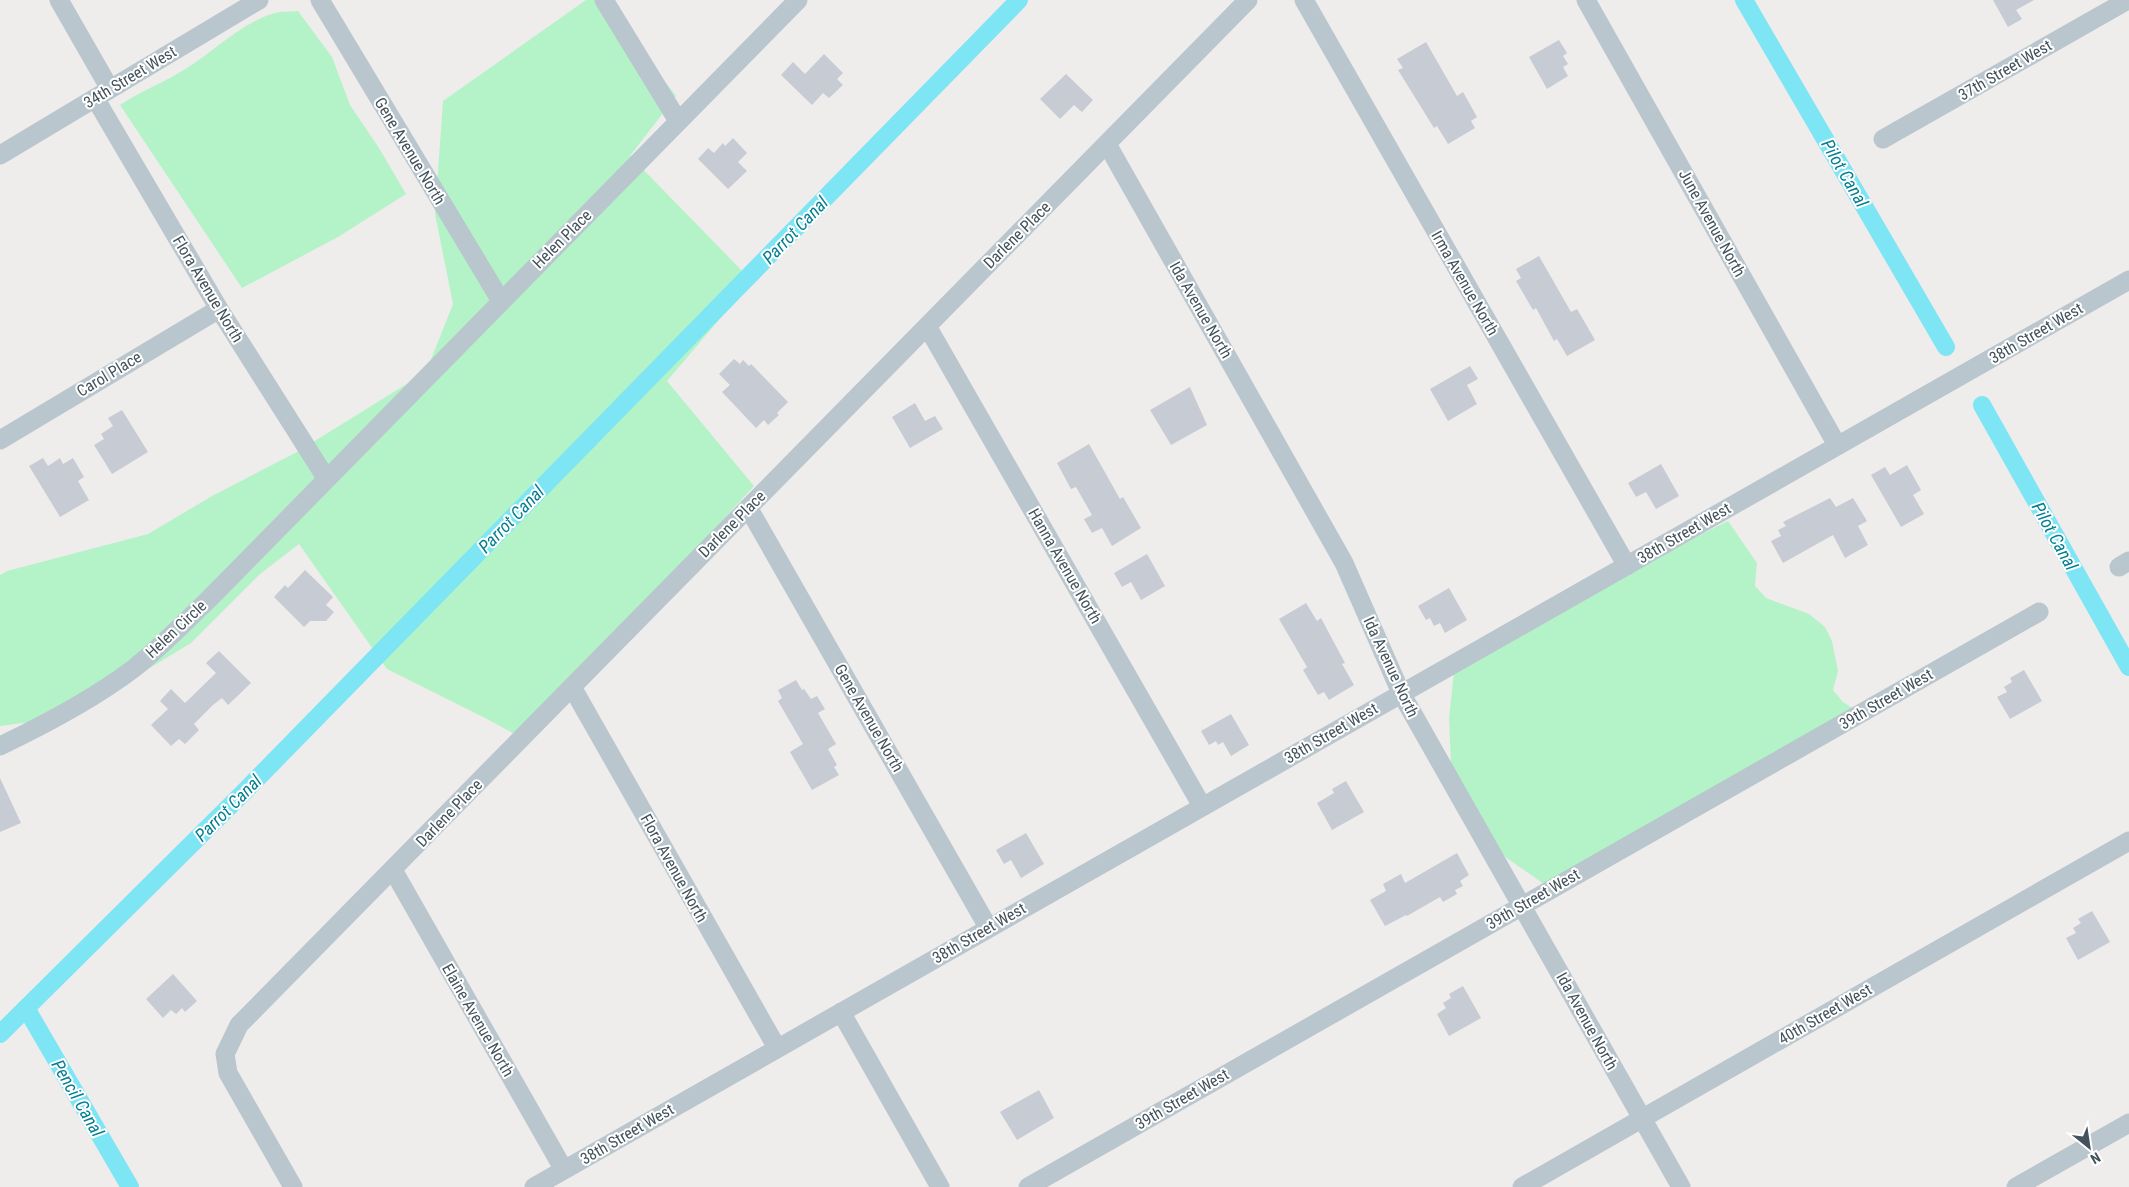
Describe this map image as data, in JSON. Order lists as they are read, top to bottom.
{
  "streets": {
    "street": [
      "37th Street West",
      "34th Street West",
      "Gene Avenue North",
      "June Avenue North",
      "Darlene Place",
      "Helen Place",
      "Irma Avenue North",
      "Flora Avenue North",
      "Ida Avenue North",
      "38th Street West",
      "Carol Place",
      "Hanna Avenue North",
      "Helen Circle",
      "39th Street West",
      "40th Street West",
      "Elaine Avenue North"
    ]
  },
  "crossings": [
    ["34th Street West", "Flora Avenue North"],
    ["Gene Avenue North", "Darlene Place"],
    ["Gene Avenue North", "Helen Place"],
    ["Gene Avenue North", "38th Street West"],
    ["June Avenue North", "38th Street West"],
    ["Darlene Place", "Flora Avenue North"],
    ["Darlene Place", "Ida Avenue North"],
    ["Darlene Place", "Hanna Avenue North"],
    ["Darlene Place", "Elaine Avenue North"],
    ["Helen Place", "Flora Avenue North"],
    ["Helen Place", "Helen Circle"],
    ["Irma Avenue North", "38th Street West"],
    ["Flora Avenue North", "38th Street West"],
    ["Flora Avenue North", "Carol Place"],
    ["Flora Avenue North", "Helen Circle"],
    ["Ida Avenue North", "38th Street West"],
    ["Ida Avenue North", "39th Street West"],
    ["Ida Avenue North", "40th Street West"],
    ["38th Street West", "Hanna Avenue North"],
    ["38th Street West", "Elaine Avenue North"]
  ],
  "water": ["Pilot Canal", "Parrot Canal", "Pencil Canal"],
  "north": "bottom right"
}
